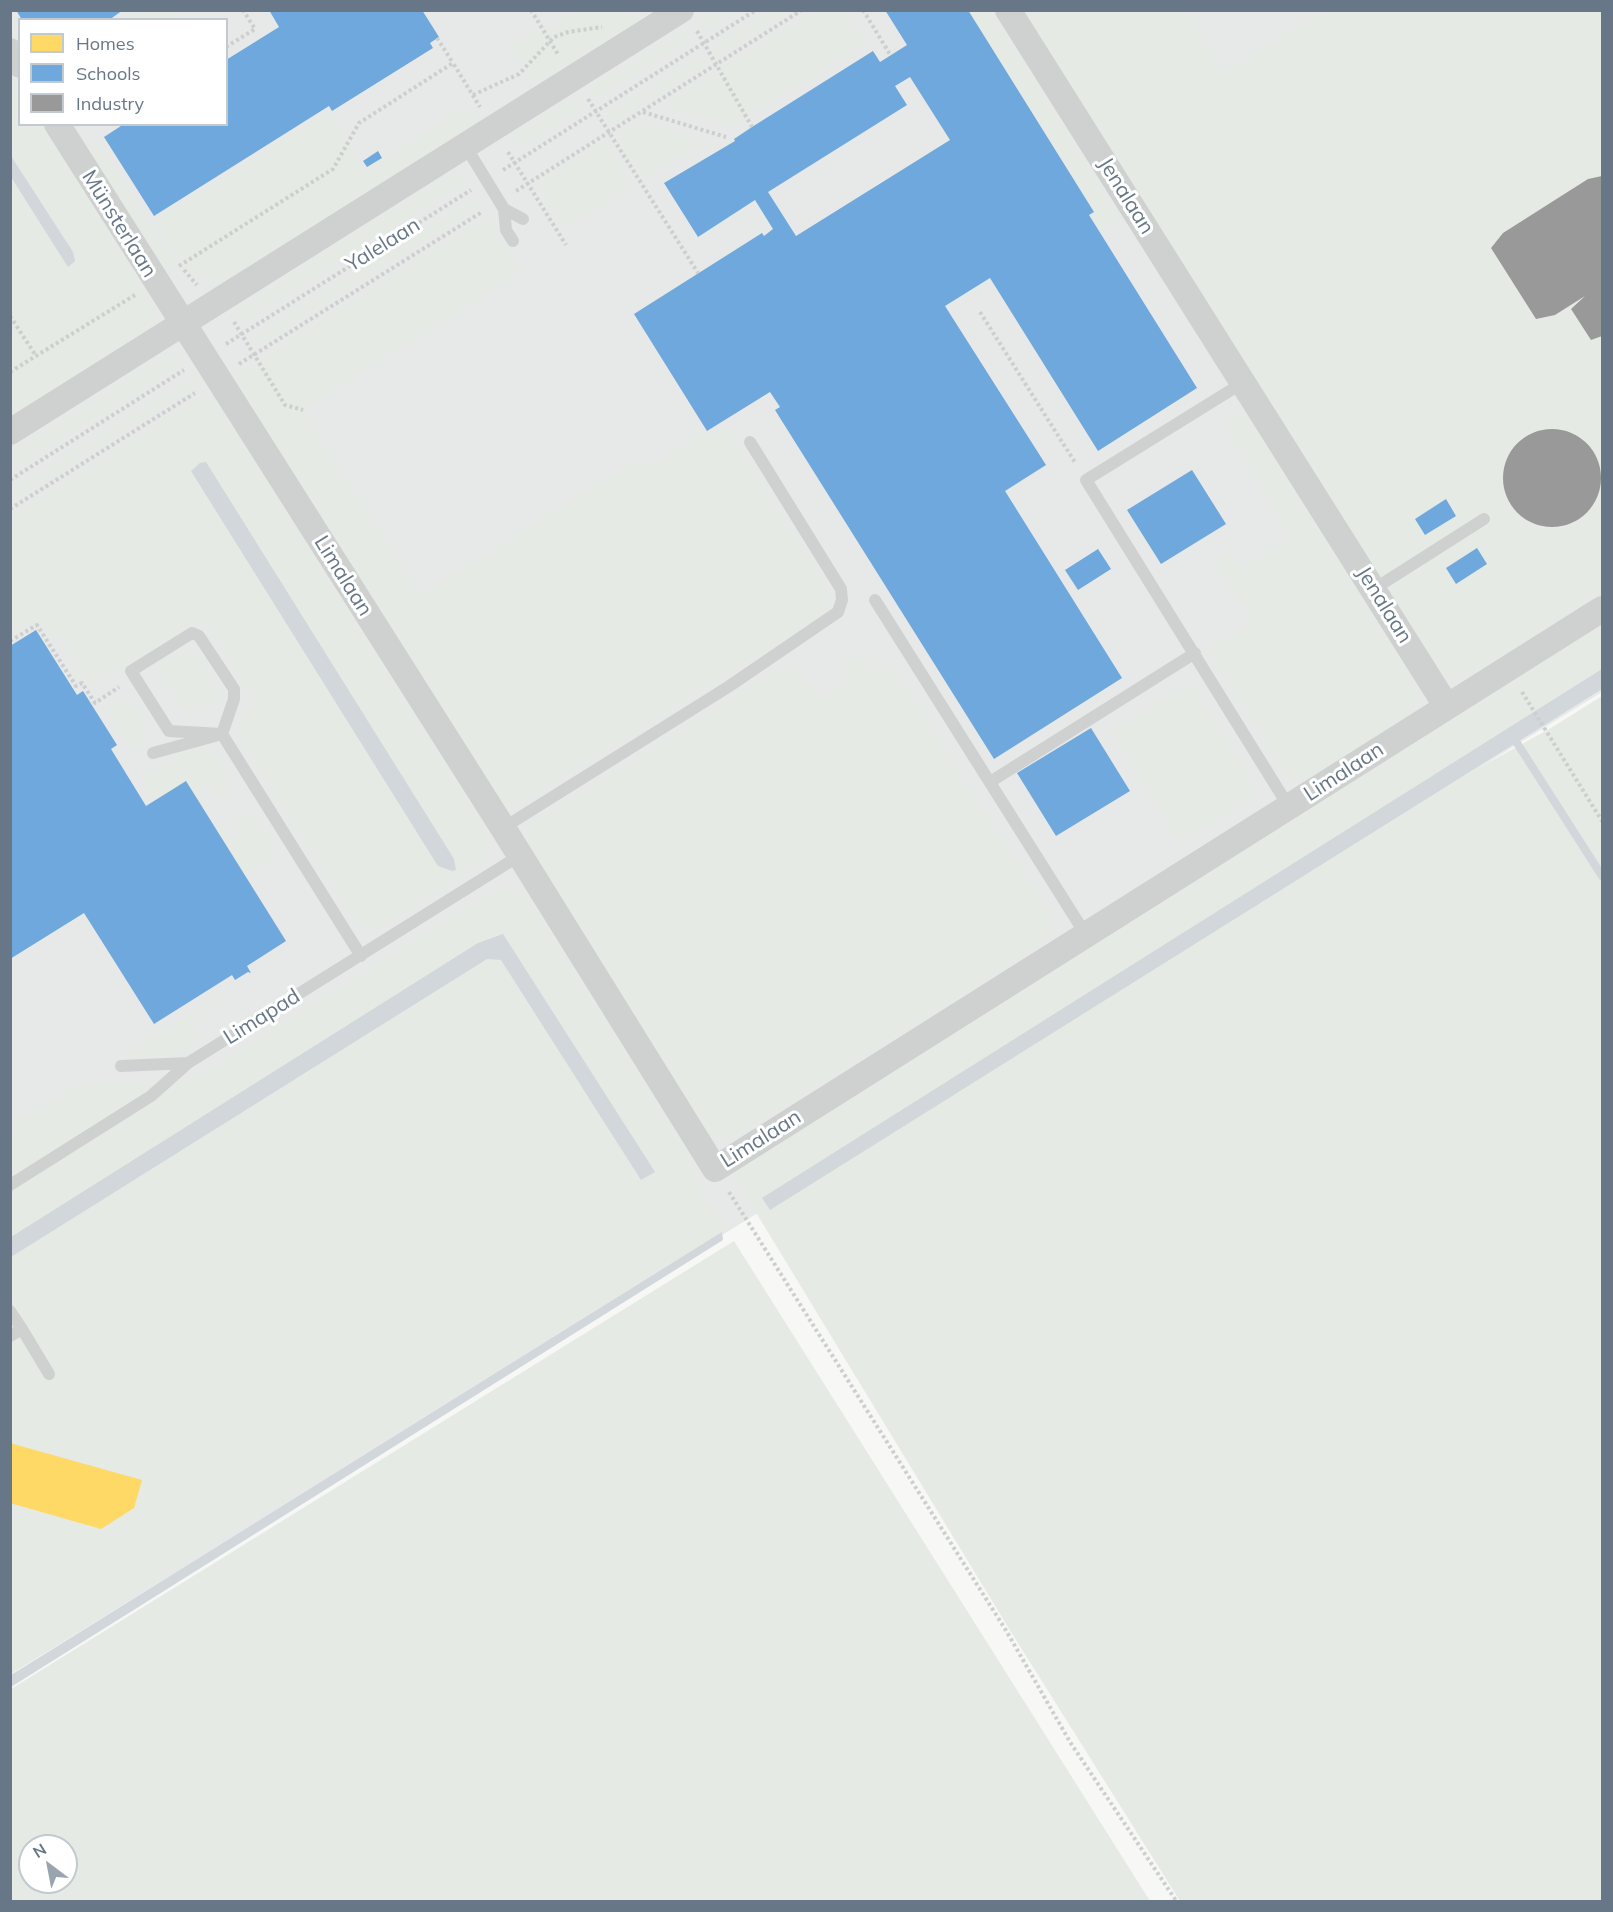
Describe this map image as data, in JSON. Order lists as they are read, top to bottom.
{
  "streets": {
    "street": [
      "Jenalaan",
      "Münsterlaan",
      "Yalelaan",
      "Limalaan"
    ],
    "lane": ["Limapad"]
  },
  "crossings": [
    ["Jenalaan", "Limalaan"],
    ["Münsterlaan", "Yalelaan"],
    ["Münsterlaan", "Limalaan"],
    ["Yalelaan", "Limalaan"],
    ["Limalaan", "Limapad"]
  ],
  "legend": ["Homes", "Schools", "Industry"],
  "north": "top left"
}
